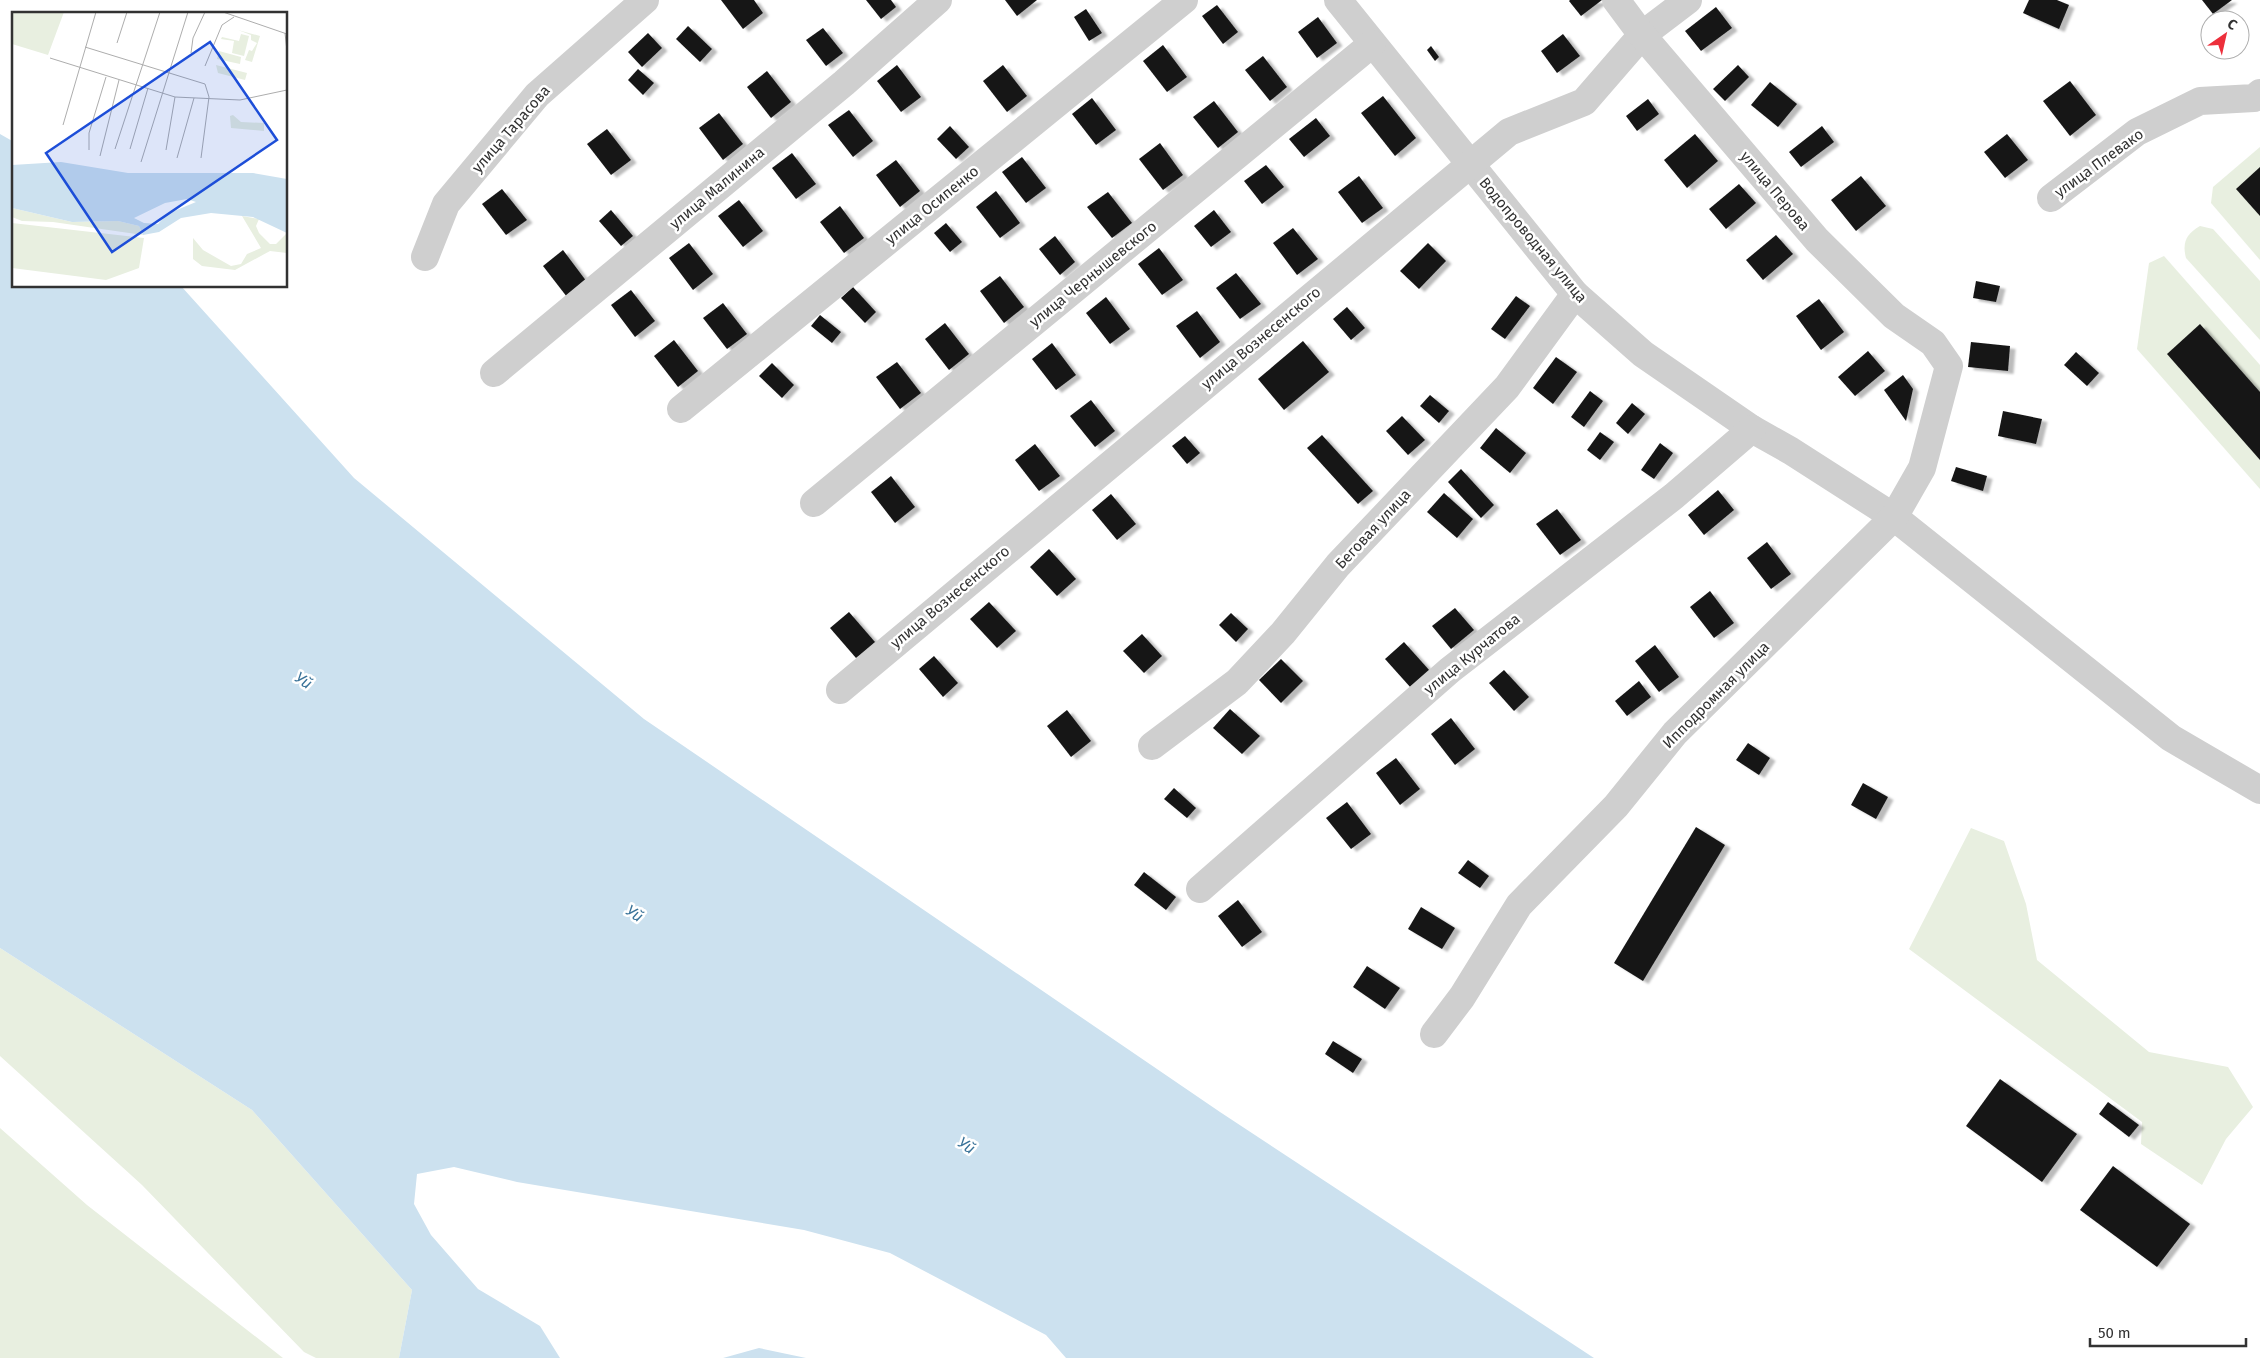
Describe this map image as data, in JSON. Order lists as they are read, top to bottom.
{
  "streets": {
    "street": [
      "улица Тарасова",
      "улица Плевако",
      "улица Малинина",
      "улица Перова",
      "улица Осипенко",
      "Водопроводная улица",
      "улица Чернышевского",
      "улица Вознесенского",
      "Беговая улица",
      "улица Курчатова",
      "Ипподромная улица"
    ]
  },
  "crossings": [
    ["улица Перова", "улица Вознесенского"],
    ["улица Перова", "Ипподромная улица"],
    ["Водопроводная улица", "улица Чернышевского"],
    ["Водопроводная улица", "улица Вознесенского"],
    ["Водопроводная улица", "Беговая улица"],
    ["Водопроводная улица", "улица Курчатова"],
    ["Водопроводная улица", "Ипподромная улица"]
  ],
  "water": ["Уй"],
  "scale_bar": "50 m",
  "north": "top right"
}
